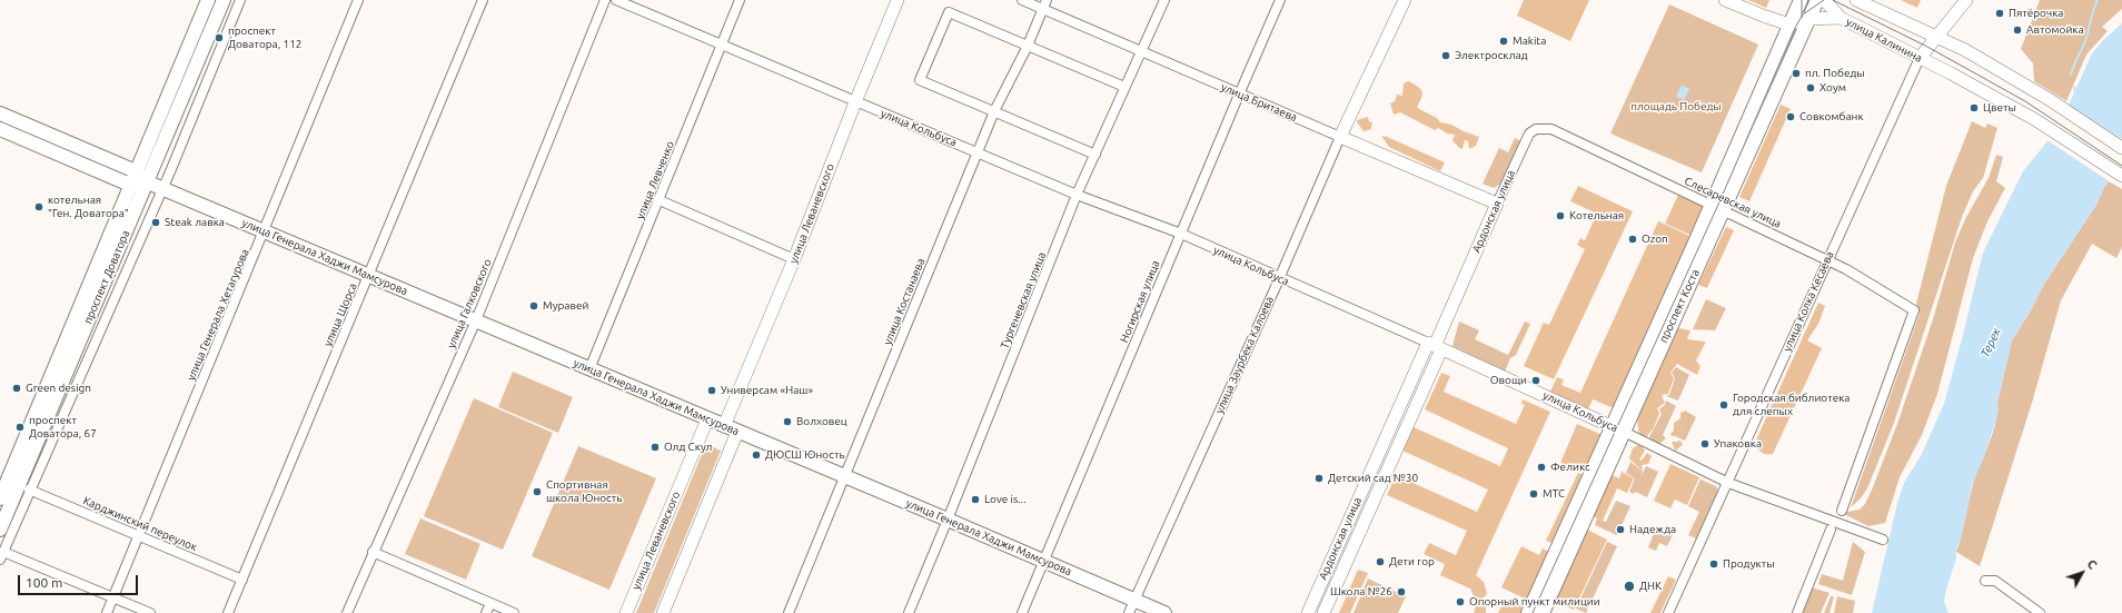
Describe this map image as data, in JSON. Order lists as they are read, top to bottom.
{
  "streets": {
    "main road": ["улица Генерала Хаджи Мамсурова", "проспект Доватора", "проспект Коста"],
    "street": [
      "улица Калинина",
      "улица Бритаева",
      "улица Кольбуса",
      "улица Левченко",
      "Слесаревская улица",
      "Ардонская улица",
      "улица Леваневского",
      "Тургеневская улица",
      "улица Костанаева",
      "Ногирская улица",
      "улица Колка Кесаева",
      "улица Галковского",
      "улица Генерала Хетагурова",
      "улица Щорса",
      "улица Заурбека Калоева",
      "Карджинский переулок"
    ]
  },
  "crossings": [
    ["улица Калинина", "улица Колка Кесаева"],
    ["улица Калинина", "проспект Коста"],
    ["улица Бритаева", "Ардонская улица"],
    ["улица Бритаева", "Тургеневская улица"],
    ["улица Бритаева", "улица Костанаева"],
    ["улица Бритаева", "Ногирская улица"],
    ["улица Бритаева", "улица Заурбека Калоева"],
    ["улица Кольбуса", "улица Левченко"],
    ["улица Кольбуса", "Ардонская улица"],
    ["улица Кольбуса", "улица Леваневского"],
    ["улица Кольбуса", "Тургеневская улица"],
    ["улица Кольбуса", "улица Костанаева"],
    ["улица Кольбуса", "Ногирская улица"],
    ["улица Кольбуса", "улица Колка Кесаева"],
    ["улица Кольбуса", "проспект Коста"],
    ["улица Кольбуса", "улица Заурбека Калоева"],
    ["улица Левченко", "улица Генерала Хаджи Мамсурова"],
    ["Слесаревская улица", "Ардонская улица"],
    ["Слесаревская улица", "улица Колка Кесаева"],
    ["Слесаревская улица", "проспект Коста"],
    ["улица Леваневского", "улица Генерала Хаджи Мамсурова"],
    ["улица Генерала Хаджи Мамсурова", "проспект Доватора"],
    ["улица Генерала Хаджи Мамсурова", "Тургеневская улица"],
    ["улица Генерала Хаджи Мамсурова", "улица Костанаева"],
    ["улица Генерала Хаджи Мамсурова", "Ногирская улица"],
    ["улица Генерала Хаджи Мамсурова", "улица Галковского"],
    ["улица Генерала Хаджи Мамсурова", "улица Генерала Хетагурова"],
    ["улица Генерала Хаджи Мамсурова", "улица Щорса"],
    ["улица Генерала Хаджи Мамсурова", "улица Заурбека Калоева"],
    ["проспект Доватора", "Карджинский переулок"],
    ["улица Генерала Хетагурова", "Карджинский переулок"],
    ["улица Щорса", "Карджинский переулок"]
  ],
  "water": ["Терек"],
  "parks": ["площадь Победы"],
  "places": [
    "Пятёрочка",
    "Автомойка",
    "проспект Доватора, 112",
    "Makita",
    "Электросклад",
    "пл. Победы",
    "Хоум",
    "Цветы",
    "Совкомбанк",
    "котельная \"Ген. Доватора\"",
    "Котельная",
    "Steak лавка",
    "Ozon",
    "Муравей",
    "Овощи",
    "Green design",
    "Универсам «Наш»",
    "Городская библиотека для слепых",
    "Волховец",
    "проспект Доватора, 67",
    "Упаковка",
    "Олд Скул",
    "ДЮСШ Юность",
    "Феликс",
    "Детский сад №30",
    "Спортивная школа Юность",
    "МТС",
    "Love is...",
    "Надежда",
    "Дети гор",
    "Продукты",
    "ДНК",
    "Школа №26",
    "Опорный пункт милиции"
  ],
  "scale_bar": "100 m",
  "north": "top right"
}
